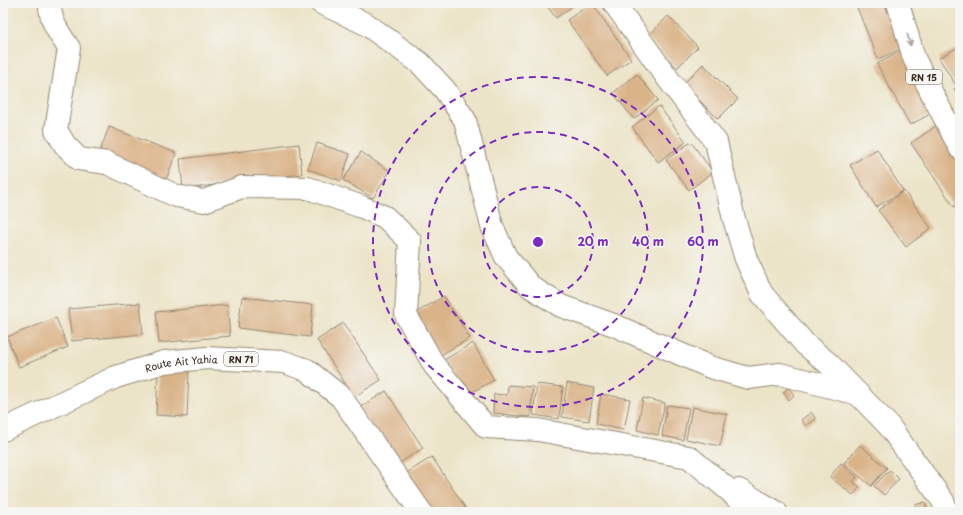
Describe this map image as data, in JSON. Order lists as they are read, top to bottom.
{
  "streets": {
    "street": ["RN 15", "RN 71", "Route Ait Yahia"]
  },
  "rings": ["20 m", "40 m", "60 m"]
}
